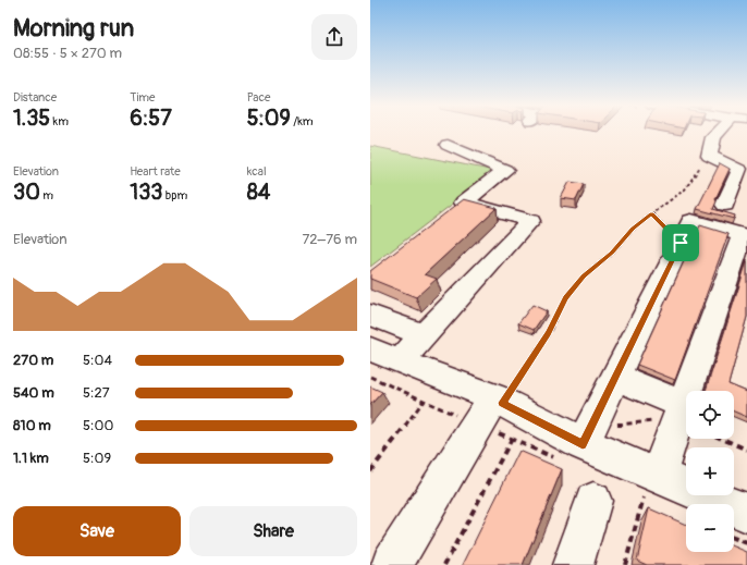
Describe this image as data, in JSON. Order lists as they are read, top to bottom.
{
  "page": {
    "heading": ["Morning run", "08:55 · 5 × 270 m"],
    "stats": [
      ["Distance", "1.35 km"],
      ["Time", "6:57"],
      ["Pace", "5:09 /km"],
      ["Elevation", "30 m"],
      ["Heart rate", "133 bpm"],
      ["kcal", "84"]
    ],
    "chart": ["Elevation", "72–76 m"],
    "list": [
      {
        "name": "270 m",
        "note": "5:04"
      },
      {
        "name": "540 m",
        "note": "5:27"
      },
      {
        "name": "810 m",
        "note": "5:00"
      },
      {
        "name": "1.1 km",
        "note": "5:09"
      }
    ],
    "map_buttons": ["+", "−"],
    "buttons": ["Save", "Share"]
  }
}
